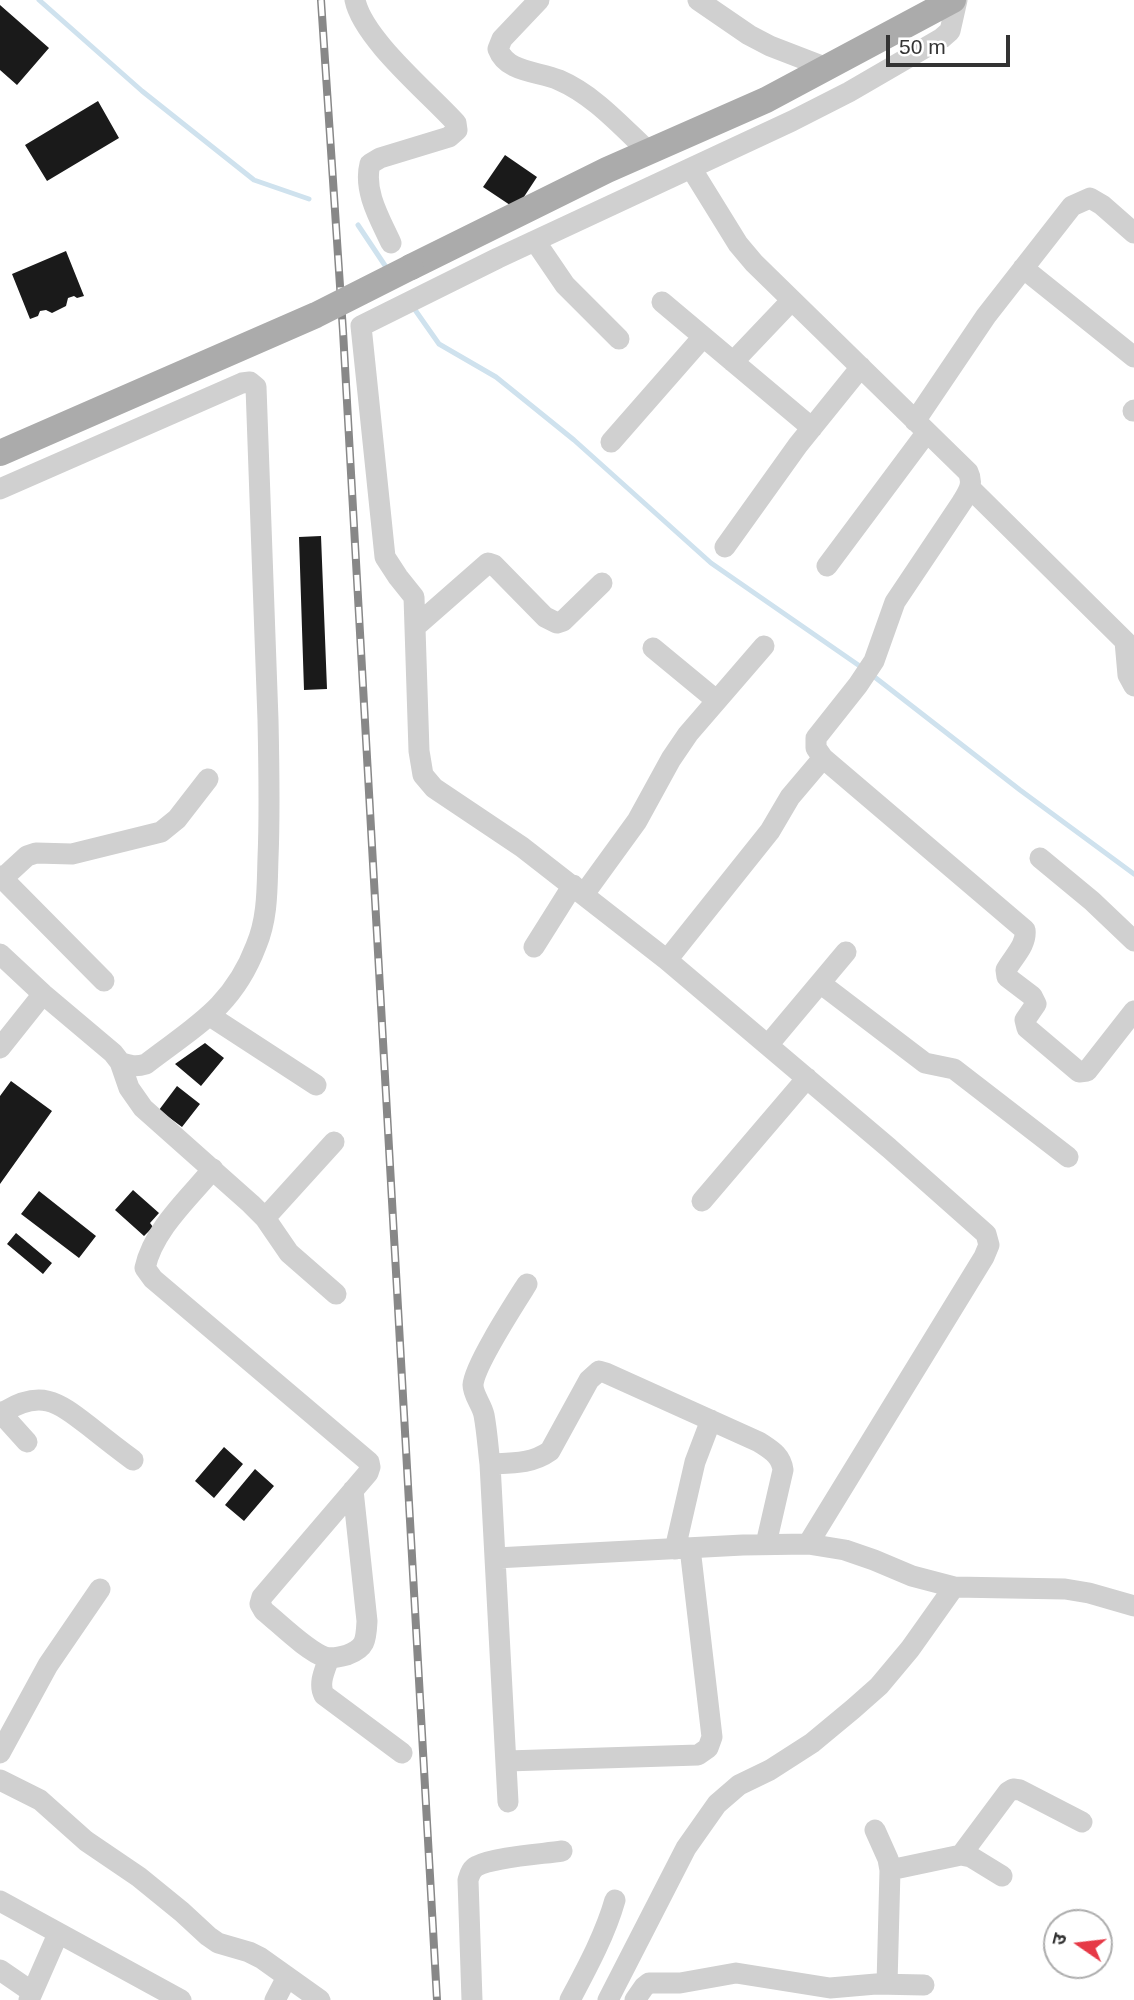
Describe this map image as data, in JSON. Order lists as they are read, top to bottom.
{
  "scale_bar": "50 m",
  "north": "left"
}
